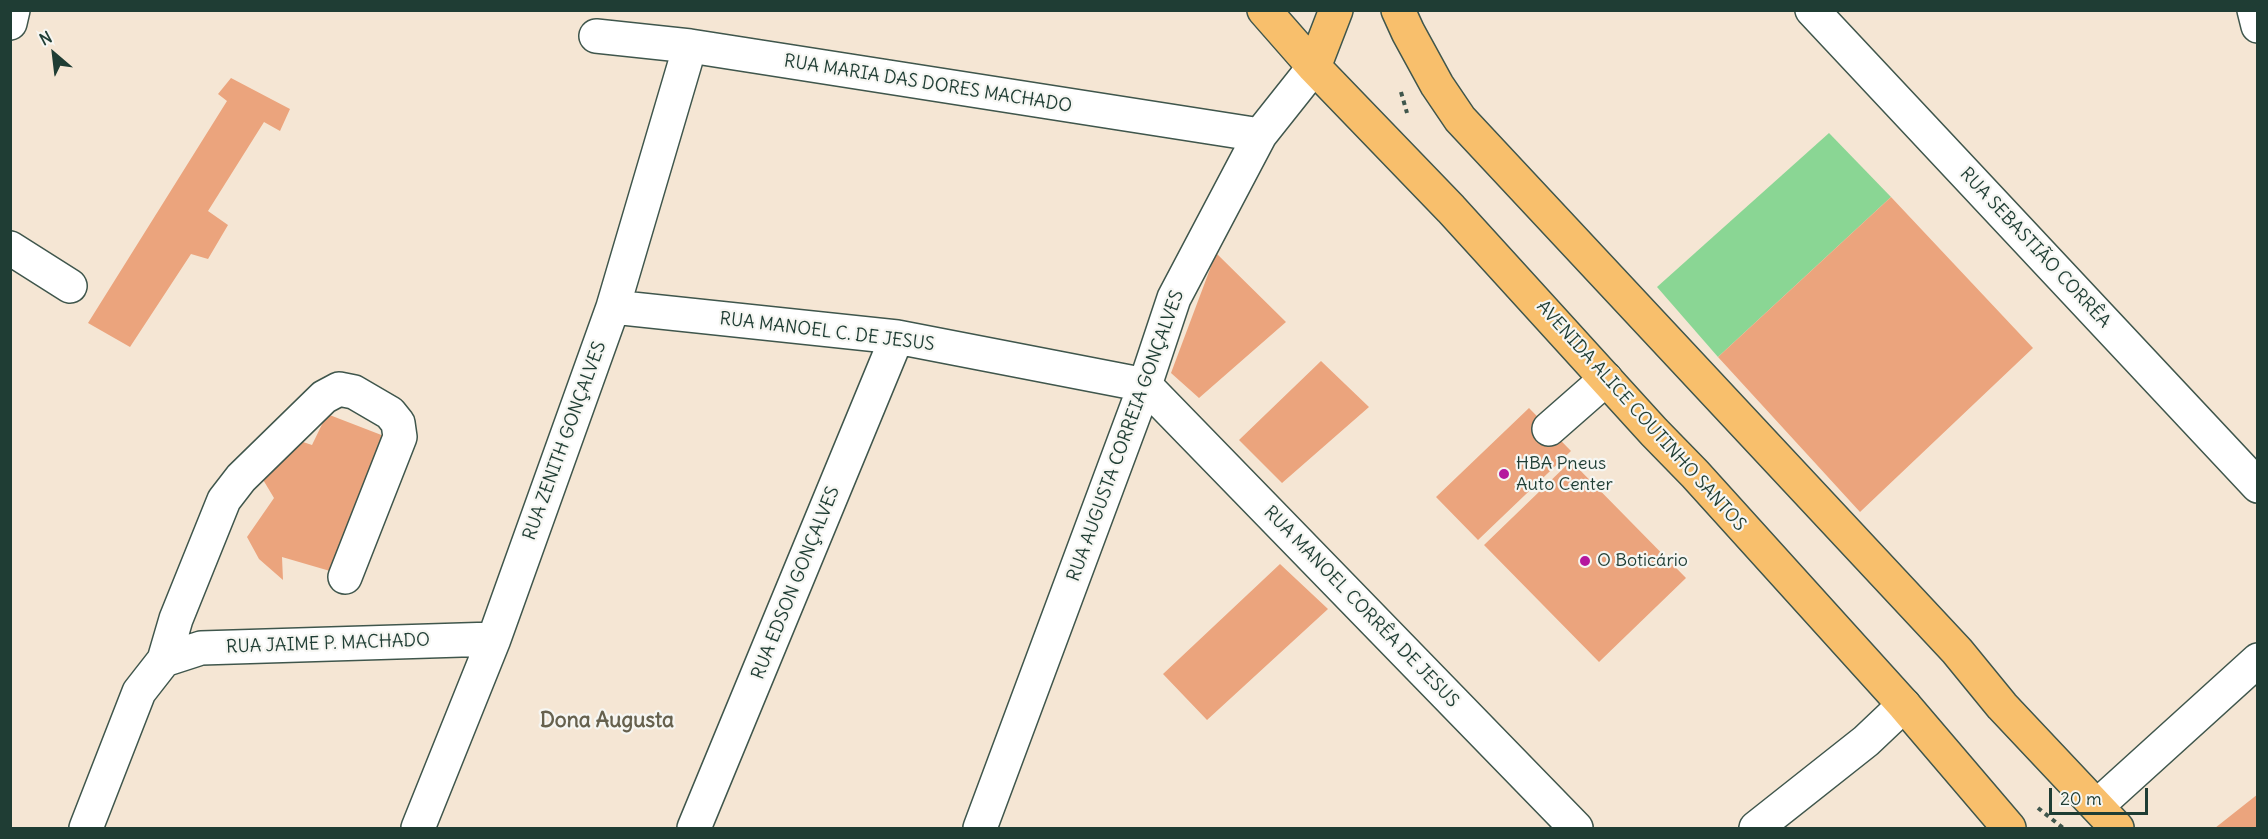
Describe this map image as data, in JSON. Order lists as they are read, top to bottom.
{
  "streets": {
    "main road": ["AVENIDA ALICE COUTINHO SANTOS"],
    "street": [
      "RUA MARIA DAS DORES MACHADO",
      "RUA SEBASTIÃO CORRÊA",
      "RUA MANOEL C. DE JESUS",
      "RUA AUGUSTA CORREIA GONÇALVES",
      "RUA ZENITH GONÇALVES",
      "RUA EDSON GONÇALVES",
      "RUA MANOEL CORRÊA DE JESUS",
      "RUA JAIME P. MACHADO"
    ]
  },
  "crossings": [
    ["RUA MARIA DAS DORES MACHADO", "RUA AUGUSTA CORREIA GONÇALVES"],
    ["RUA MARIA DAS DORES MACHADO", "RUA ZENITH GONÇALVES"],
    ["RUA MANOEL C. DE JESUS", "RUA AUGUSTA CORREIA GONÇALVES"],
    ["RUA MANOEL C. DE JESUS", "RUA ZENITH GONÇALVES"],
    ["RUA MANOEL C. DE JESUS", "RUA EDSON GONÇALVES"],
    ["RUA MANOEL C. DE JESUS", "RUA MANOEL CORRÊA DE JESUS"],
    ["AVENIDA ALICE COUTINHO SANTOS", "RUA AUGUSTA CORREIA GONÇALVES"],
    ["RUA AUGUSTA CORREIA GONÇALVES", "RUA MANOEL CORRÊA DE JESUS"],
    ["RUA ZENITH GONÇALVES", "RUA JAIME P. MACHADO"]
  ],
  "districts": ["Dona Augusta"],
  "places": ["HBA Pneus Auto Center", "O Boticário"],
  "scale_bar": "20 m",
  "north": "top left"
}
